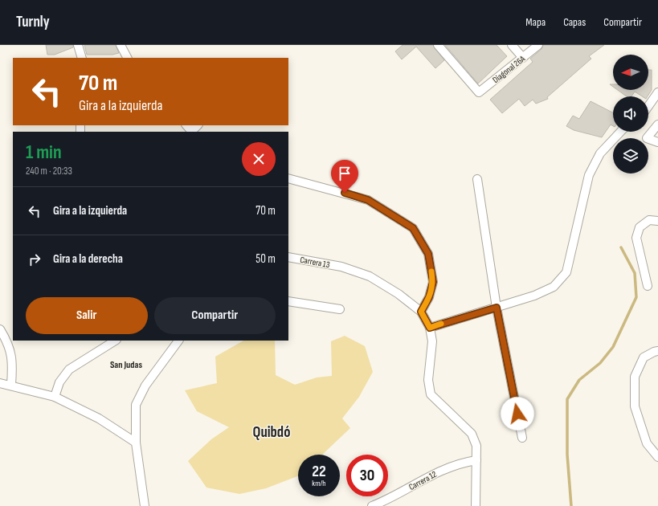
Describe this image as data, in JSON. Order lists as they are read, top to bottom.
{
  "streets": {
    "street": ["Diagonal 26A", "Carrera 13", "Carrera 12"]
  },
  "districts": ["San Judas", "Quibdó"],
  "north": "left",
  "page": {
    "header": "Turnly",
    "nav": ["Mapa", "Capas", "Compartir"],
    "turn": ["70 m", "Gira a la izquierda"],
    "heading": ["1 min", "240 m · 20:33"],
    "list": [
      {
        "name": "Gira a la izquierda",
        "value": "70 m"
      },
      {
        "name": "Gira a la derecha",
        "value": "50 m"
      }
    ],
    "buttons": ["Salir", "Compartir"],
    "speed": "22 km/h",
    "limit": "30"
  }
}
